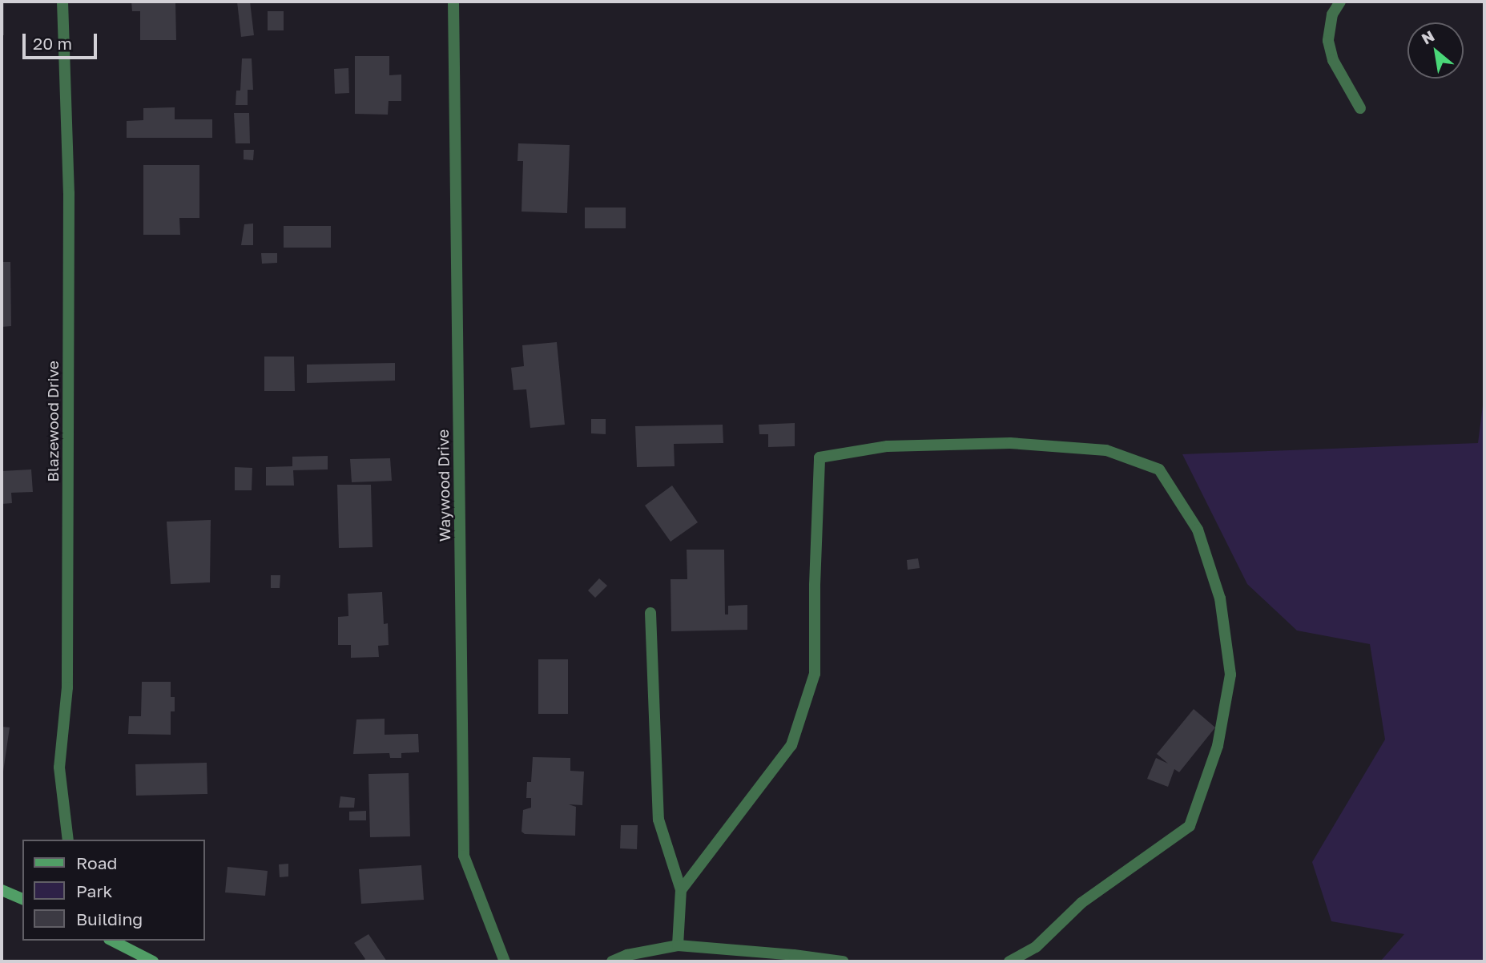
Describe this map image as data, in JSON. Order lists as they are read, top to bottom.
{
  "streets": {
    "street": ["Blazewood Drive", "Waywood Drive"]
  },
  "legend": ["Road", "Park", "Building"],
  "scale_bar": "20 m",
  "north": "top left"
}
